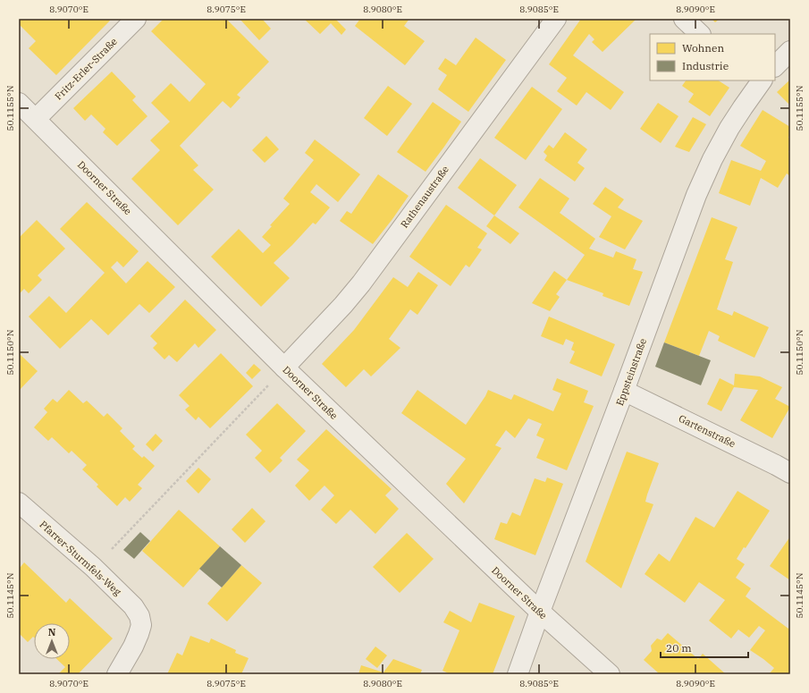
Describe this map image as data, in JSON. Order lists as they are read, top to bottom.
{
  "streets": {
    "street": [
      "Fritz-Erler-Straße",
      "Doorner Straße",
      "Rathenaustraße",
      "Eppsteinstraße",
      "Gartenstraße",
      "Pfarrer-Sturmfels-Weg"
    ]
  },
  "crossings": [
    ["Fritz-Erler-Straße", "Doorner Straße"],
    ["Doorner Straße", "Rathenaustraße"],
    ["Doorner Straße", "Eppsteinstraße"],
    ["Eppsteinstraße", "Gartenstraße"]
  ],
  "legend": ["Wohnen", "Industrie"],
  "scale_bar": "20 m",
  "north": "top",
  "coordinates": [
    "8.9070°E",
    "8.9075°E",
    "8.9080°E",
    "8.9085°E",
    "8.9090°E",
    "50.1155°N",
    "50.1150°N",
    "50.1145°N"
  ]
}
